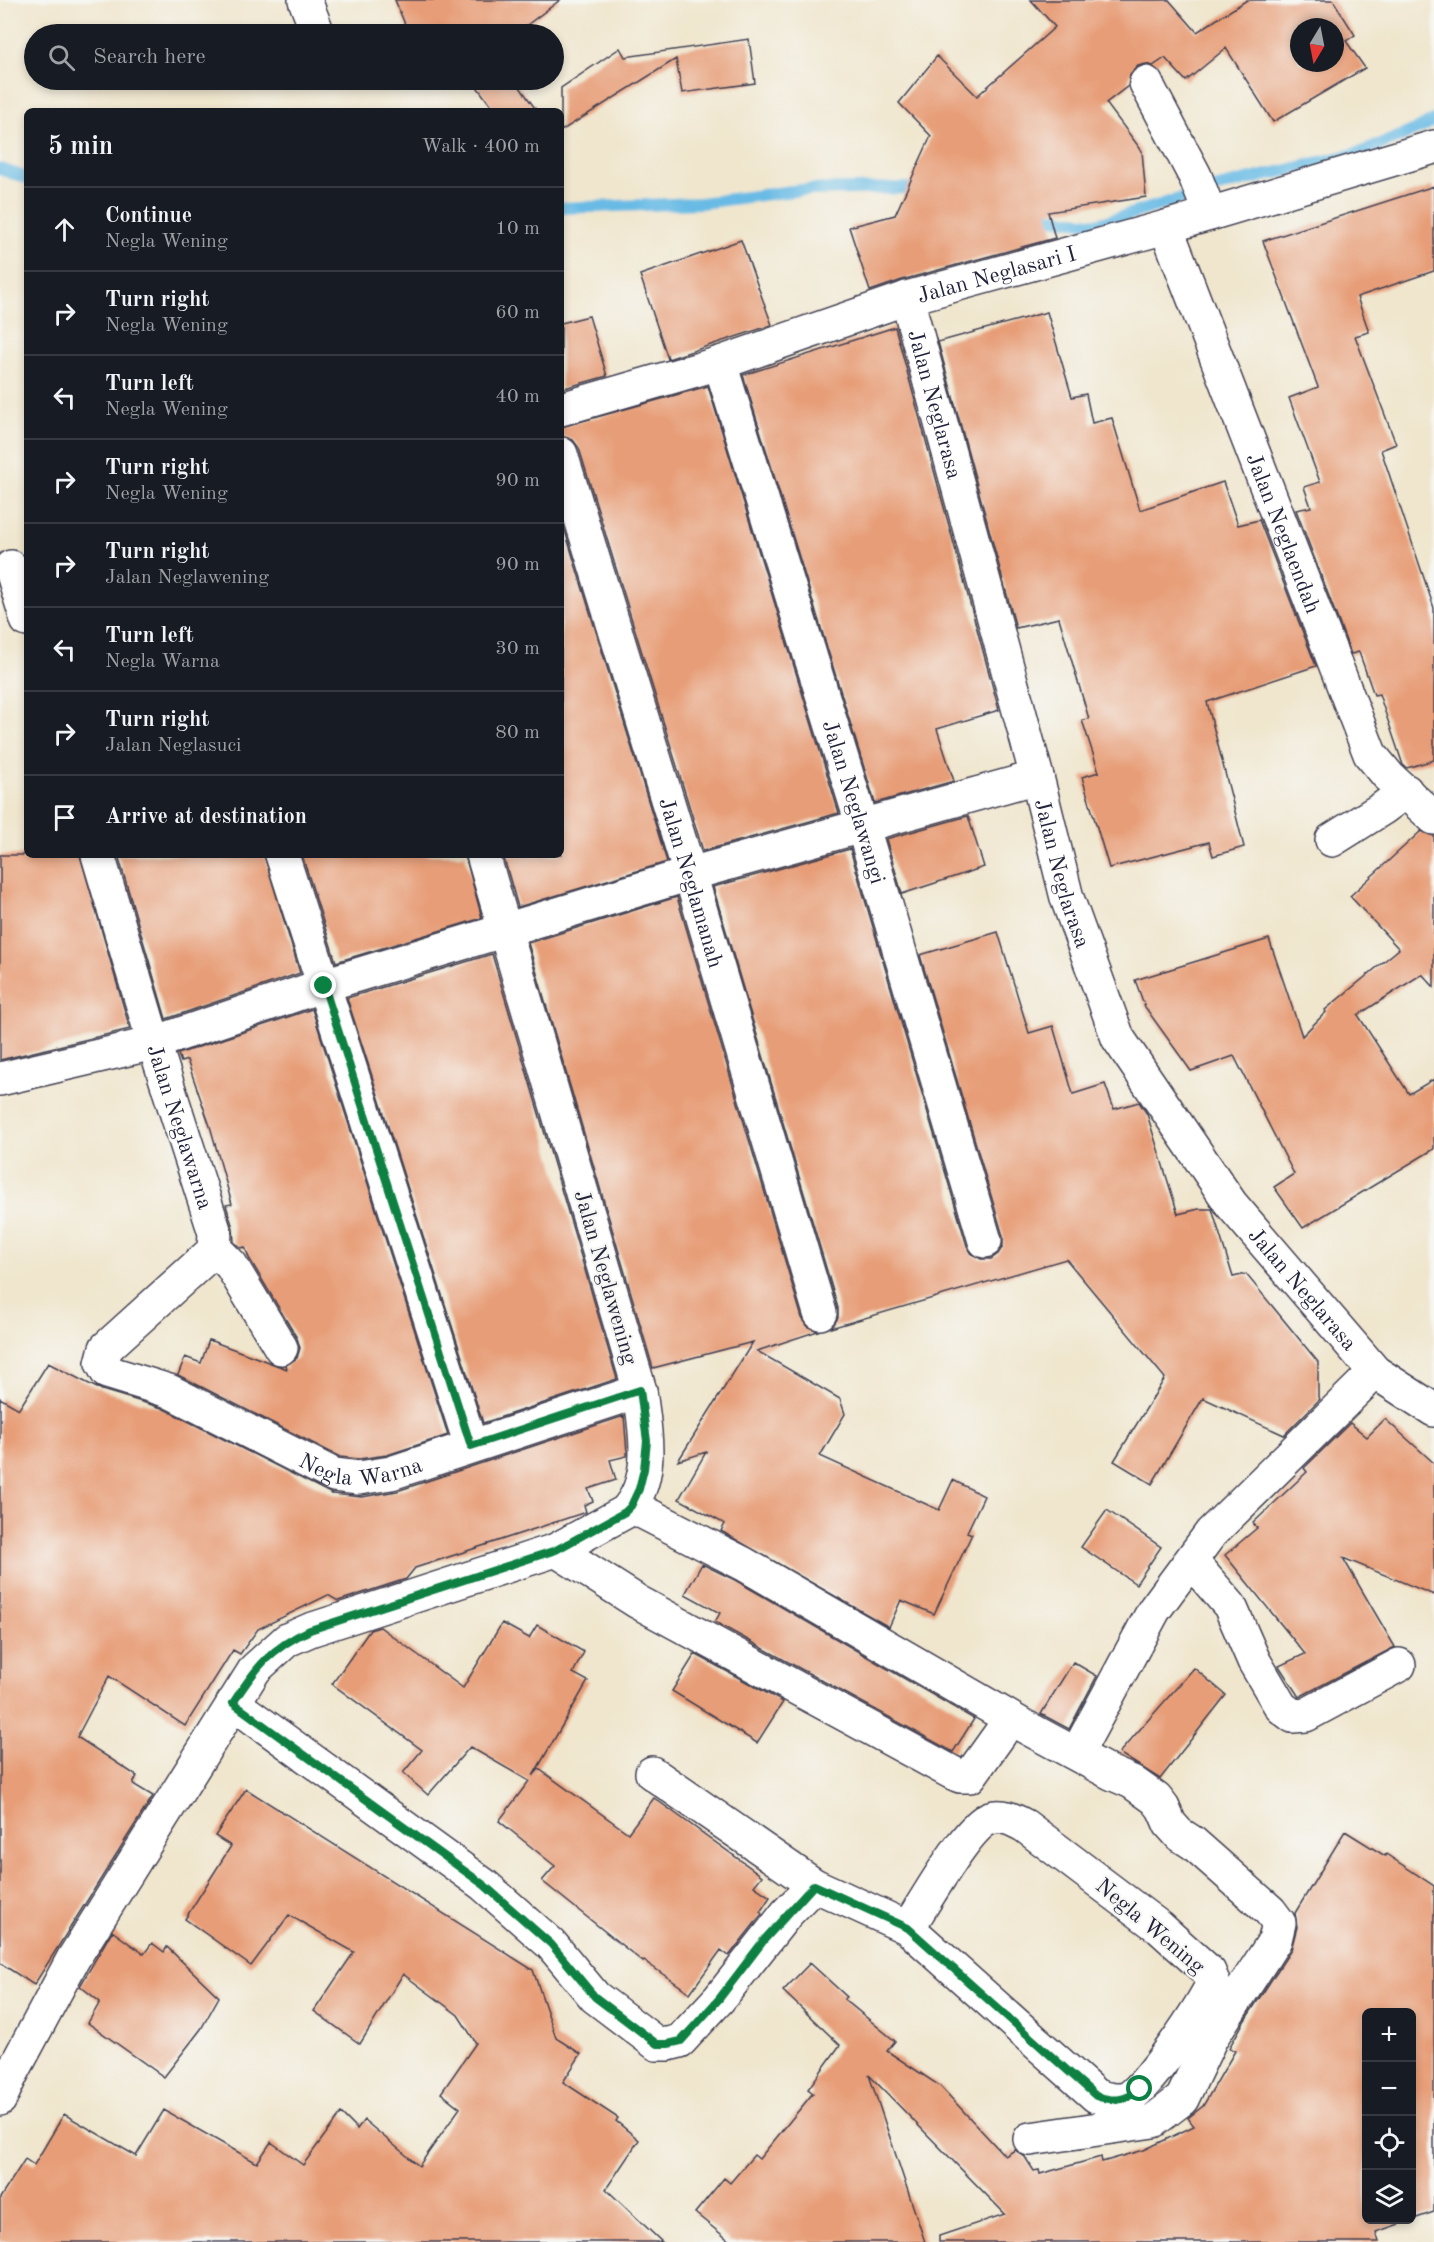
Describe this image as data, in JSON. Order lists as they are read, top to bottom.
{
  "streets": {
    "street": [
      "Jalan Neglasari I",
      "Jalan Neglarasa",
      "Jalan Neglaendah",
      "Jalan Neglawangi",
      "Jalan Neglamanah",
      "Jalan Neglawarna",
      "Jalan Neglawening",
      "Negla Warna",
      "Negla Wening"
    ]
  },
  "crossings": [
    ["Jalan Neglasari I", "Jalan Neglarasa"],
    ["Jalan Neglasari I", "Jalan Neglaendah"],
    ["Jalan Neglasari I", "Jalan Neglawangi"],
    ["Jalan Neglawarna", "Negla Warna"],
    ["Jalan Neglawening", "Negla Warna"]
  ],
  "north": "bottom",
  "page": {
    "search": "Search here",
    "heading": ["5 min", "Walk · 400 m"],
    "list": [
      ["Continue", "Negla Wening", "10 m"],
      ["Turn right", "Negla Wening", "60 m"],
      ["Turn left", "Negla Wening", "40 m"],
      ["Turn right", "Negla Wening", "90 m"],
      ["Turn right", "Jalan Neglawening", "90 m"],
      ["Turn left", "Negla Warna", "30 m"],
      ["Turn right", "Jalan Neglasuci", "80 m"],
      "Arrive at destination"
    ],
    "map_buttons": ["+", "−"]
  }
}
